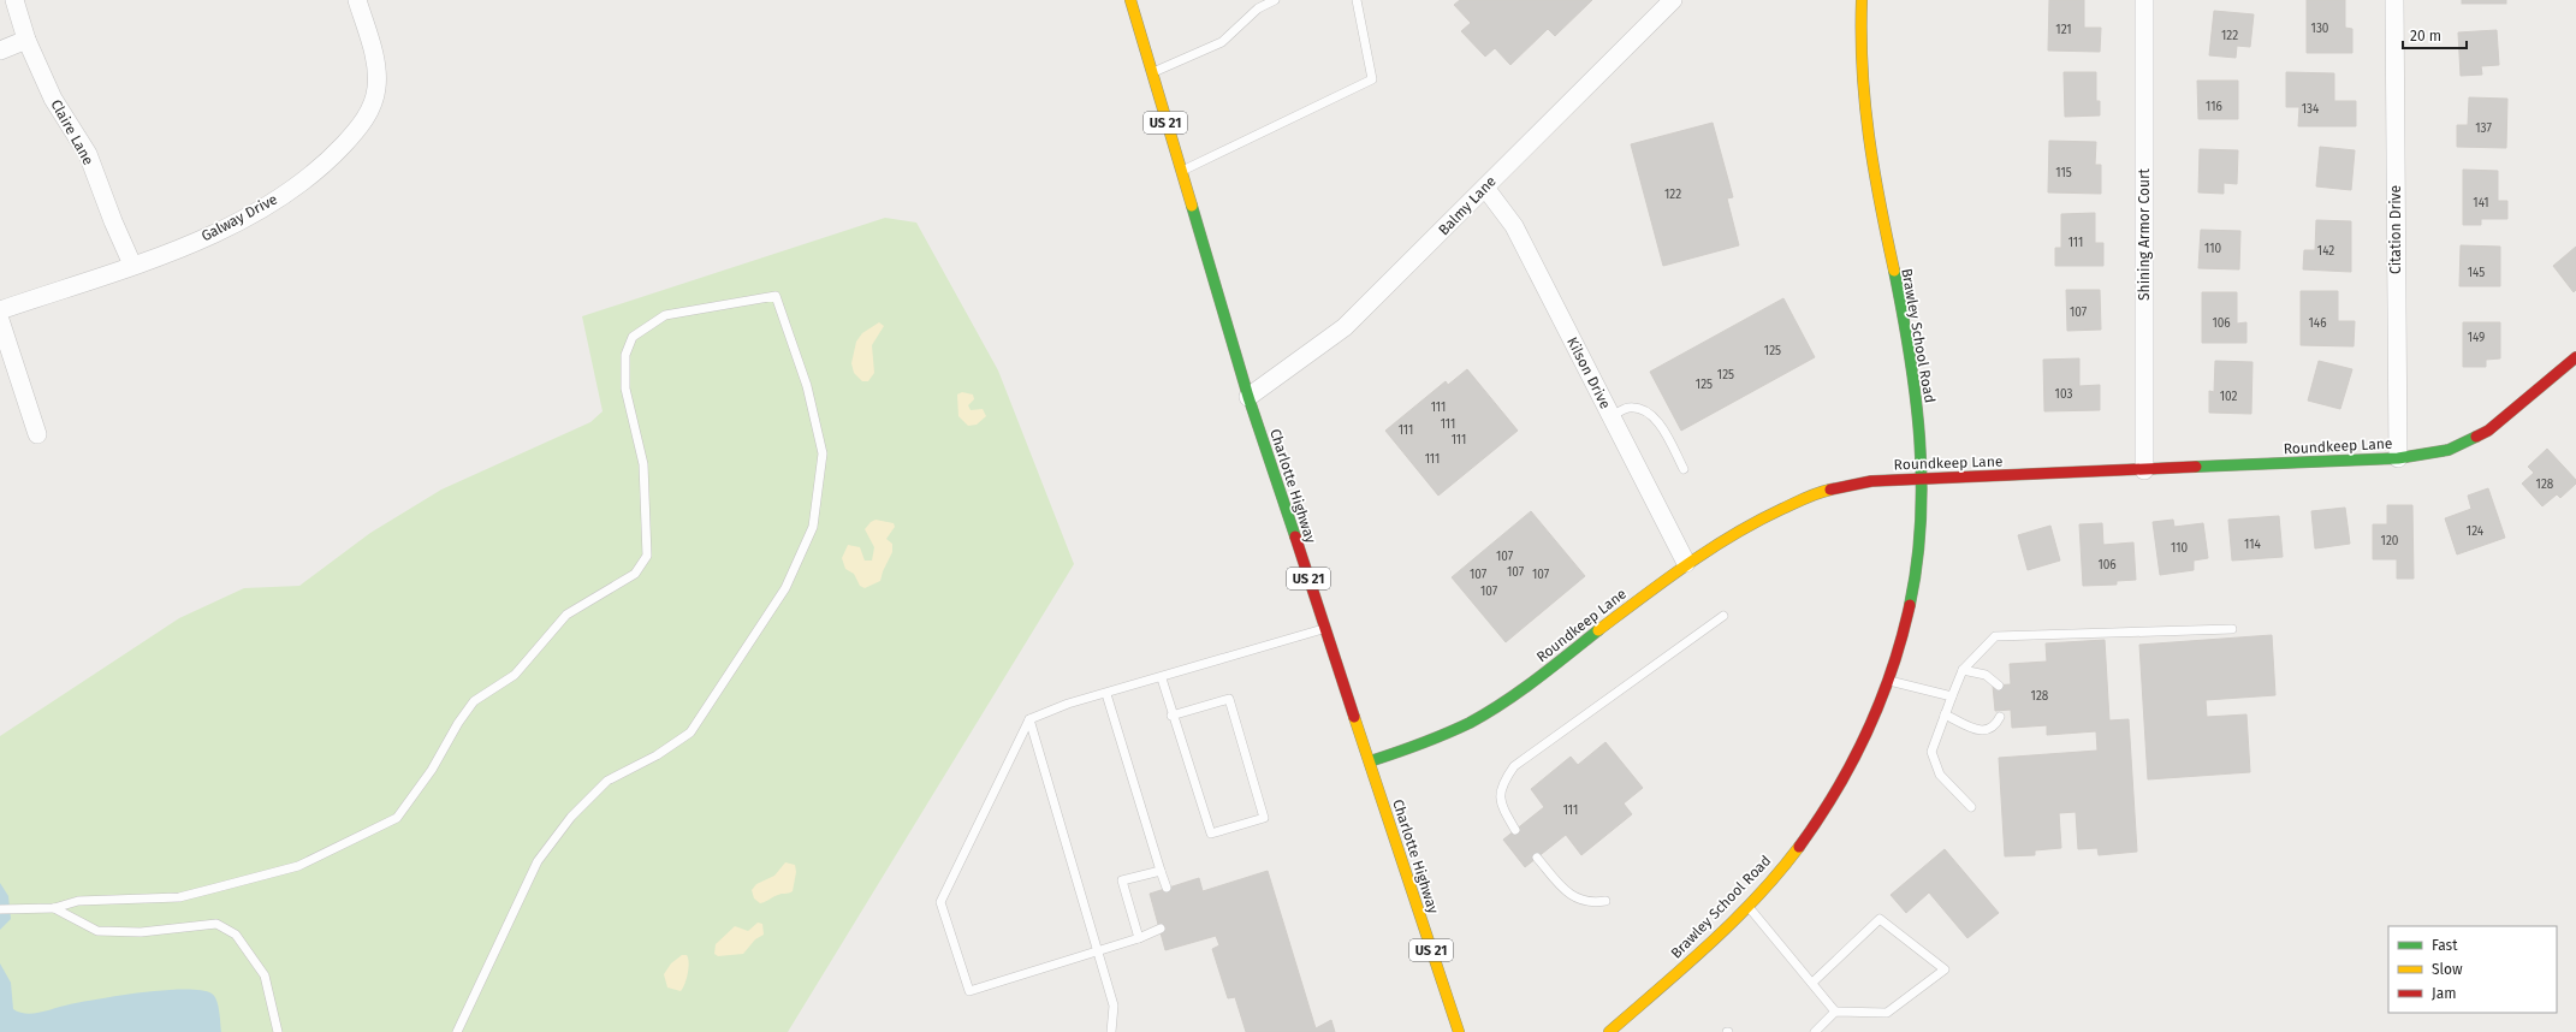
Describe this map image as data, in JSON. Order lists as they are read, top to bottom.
{
  "streets": {
    "main road": [
      "US 21",
      "Brawley School Road",
      "Roundkeep Lane",
      "Charlotte Highway"
    ],
    "street": [
      "Claire Lane",
      "Balmy Lane",
      "Galway Drive",
      "Citation Drive",
      "Shining Armor Court",
      "Kilson Drive"
    ]
  },
  "crossings": [
    ["Claire Lane", "Galway Drive"],
    ["Balmy Lane", "Kilson Drive"],
    ["Balmy Lane", "Charlotte Highway"],
    ["Citation Drive", "Roundkeep Lane"],
    ["Shining Armor Court", "Roundkeep Lane"],
    ["Brawley School Road", "Roundkeep Lane"],
    ["Kilson Drive", "Roundkeep Lane"],
    ["Roundkeep Lane", "Charlotte Highway"]
  ],
  "house_numbers": [
    "130",
    "121",
    "122",
    "116",
    "134",
    "137",
    "115",
    "122",
    "141",
    "111",
    "110",
    "142",
    "145",
    "107",
    "106",
    "146",
    "149",
    "125",
    "125",
    "125",
    "103",
    "102",
    "111",
    "111",
    "111",
    "111",
    "111",
    "128",
    "124",
    "120",
    "114",
    "110",
    "107",
    "106",
    "107",
    "107",
    "107",
    "107",
    "128",
    "111"
  ],
  "legend": ["Fast", "Slow", "Jam"],
  "scale_bar": "20 m"
}
